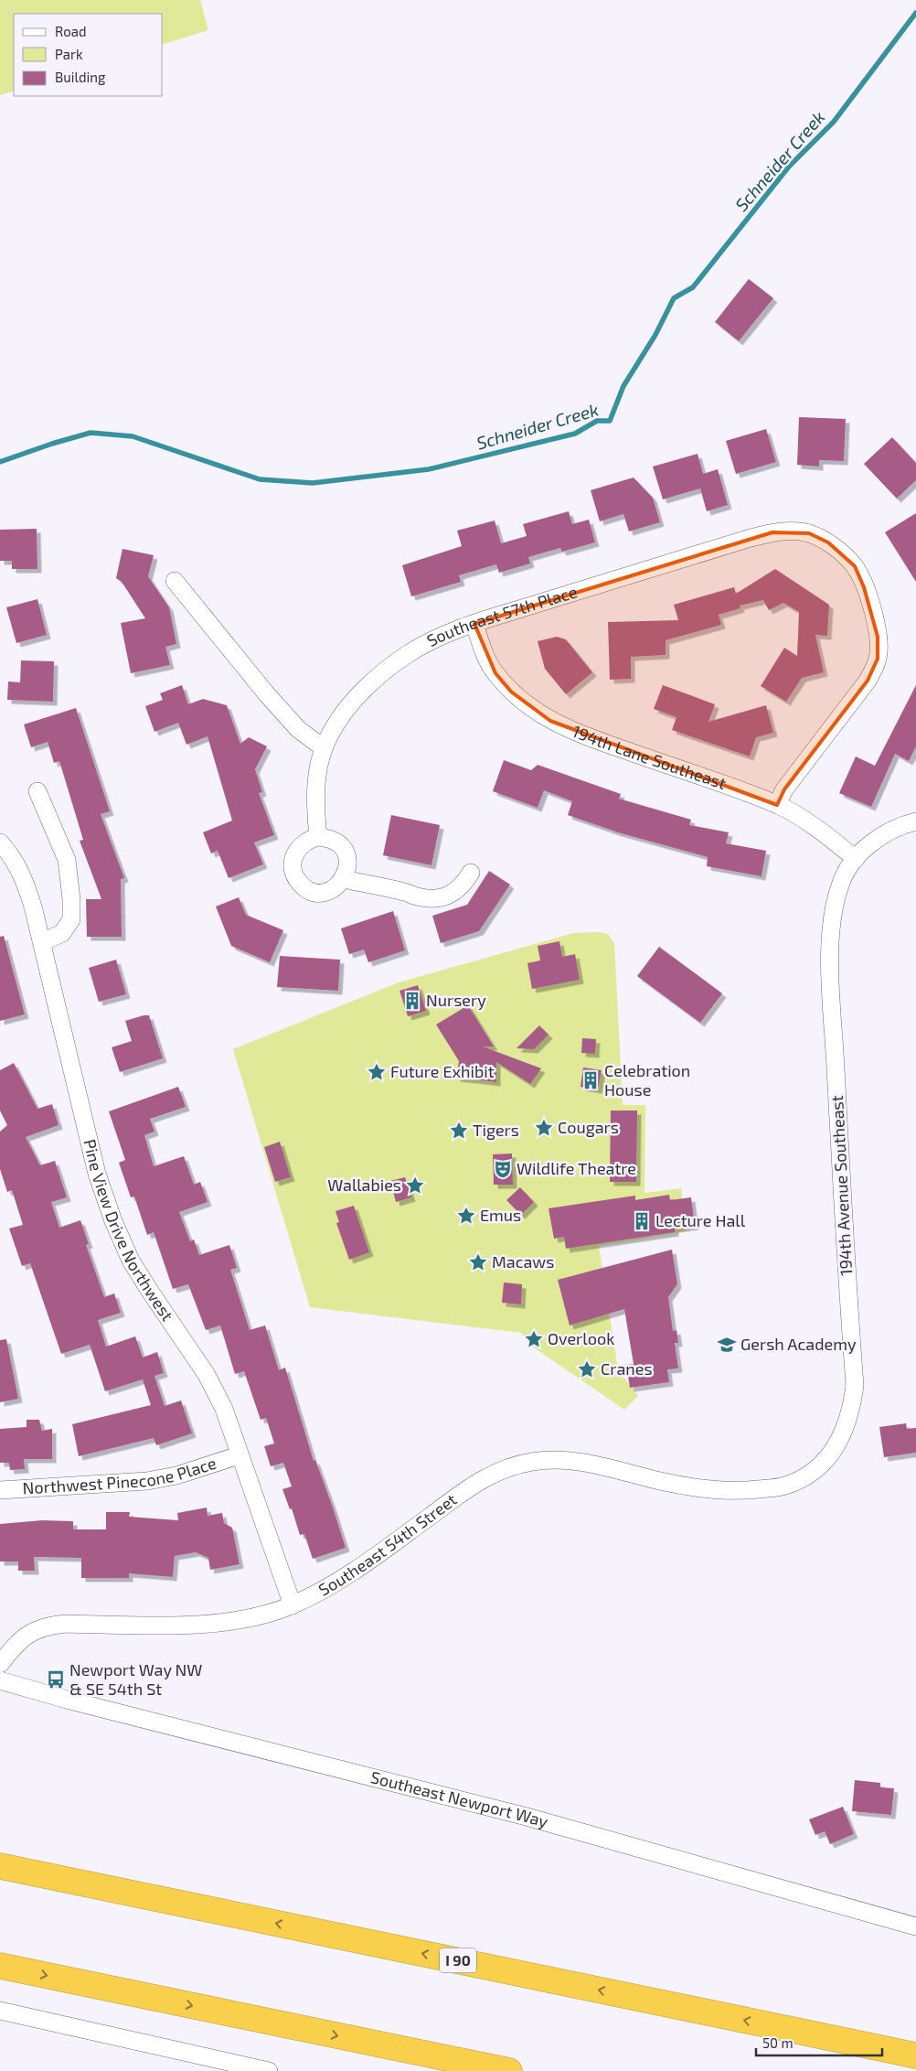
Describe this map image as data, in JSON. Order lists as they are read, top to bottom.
{
  "streets": {
    "highway": ["I 90"],
    "street": [
      "Southeast 57th Place",
      "194th Lane Southeast",
      "194th Avenue Southeast",
      "Pine View Drive Northwest",
      "Northwest Pinecone Place",
      "Southeast 54th Street",
      "Southeast Newport Way"
    ]
  },
  "crossings": [
    ["Southeast 57th Place", "194th Lane Southeast"],
    ["194th Lane Southeast", "194th Avenue Southeast"],
    ["194th Avenue Southeast", "Southeast 54th Street"],
    ["Pine View Drive Northwest", "Northwest Pinecone Place"],
    ["Pine View Drive Northwest", "Southeast 54th Street"]
  ],
  "water": ["Schneider Creek"],
  "places": {
    "building": ["Nursery", "Celebration House", "Lecture Hall"],
    "place": [
      "Future Exhibit",
      "Cougars",
      "Tigers",
      "Wallabies",
      "Emus",
      "Macaws",
      "Overlook",
      "Cranes"
    ],
    "theatre": ["Wildlife Theatre"],
    "school or university": ["Gersh Academy"],
    "bus stop": ["Newport Way NW & SE 54th St"]
  },
  "legend": ["Road", "Park", "Building"],
  "scale_bar": "50 m"
}
